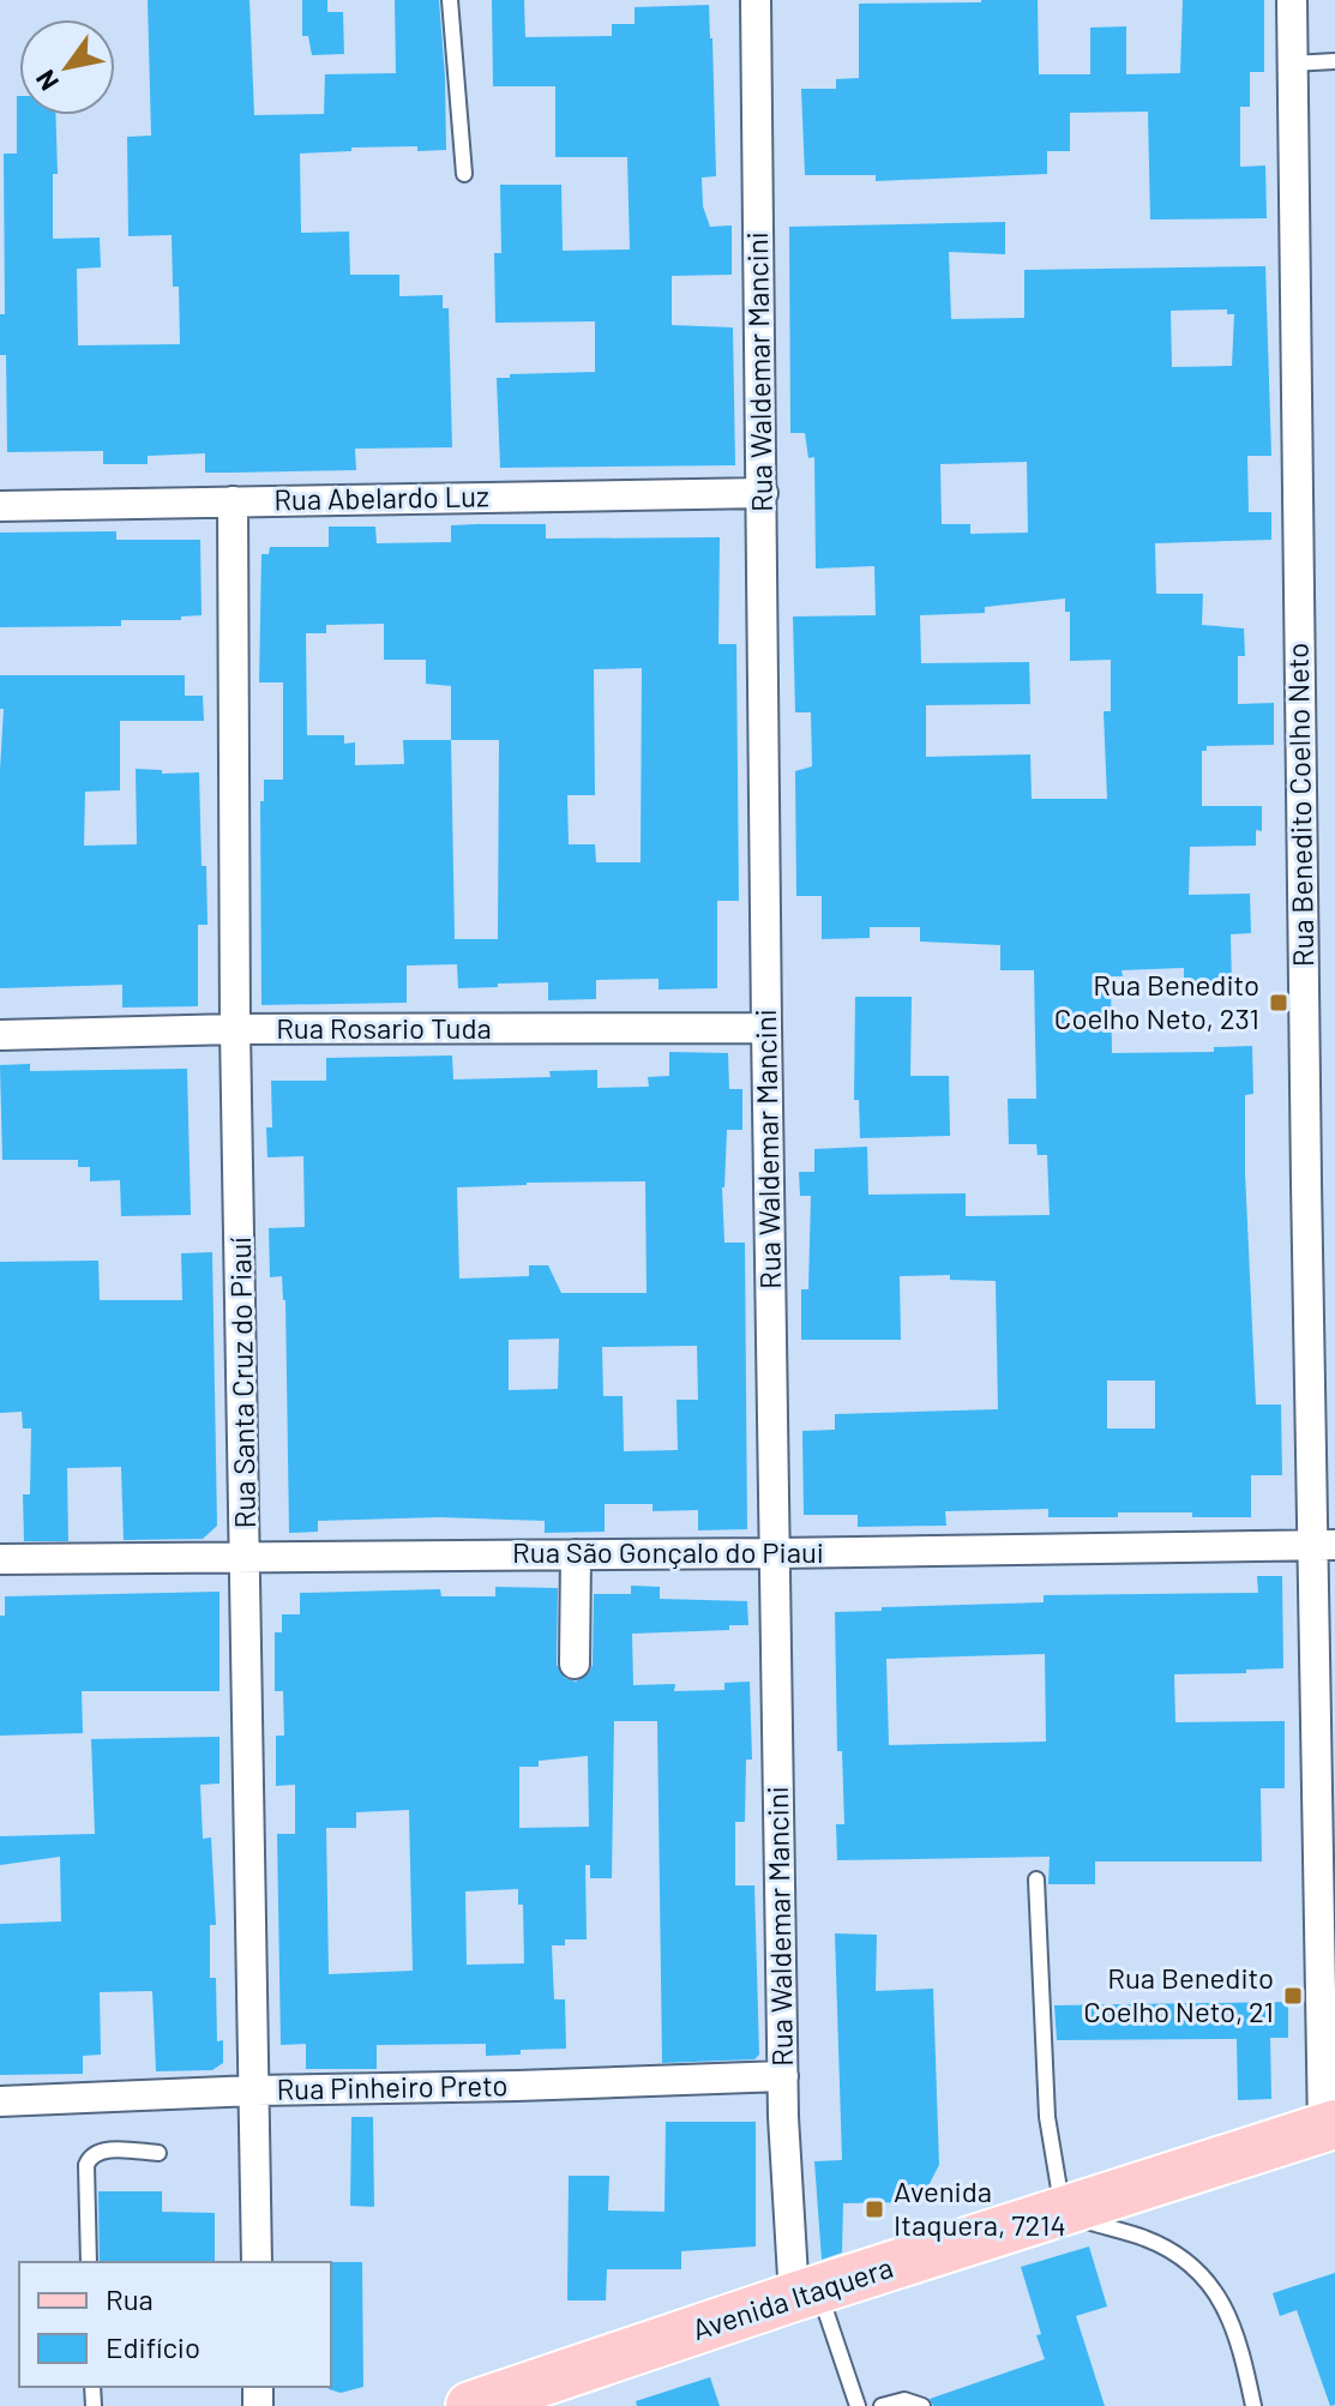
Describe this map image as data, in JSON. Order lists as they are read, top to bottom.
{
  "streets": {
    "main road": ["Avenida Itaquera"],
    "street": [
      "Rua Waldemar Mancini",
      "Rua Abelardo Luz",
      "Rua Benedito Coelho Neto",
      "Rua Rosario Tuda",
      "Rua Santa Cruz do Piauí",
      "Rua São Gonçalo do Piaui",
      "Rua Pinheiro Preto"
    ]
  },
  "crossings": [
    ["Rua Waldemar Mancini", "Rua Abelardo Luz"],
    ["Rua Waldemar Mancini", "Rua Rosario Tuda"],
    ["Rua Waldemar Mancini", "Rua São Gonçalo do Piaui"],
    ["Rua Waldemar Mancini", "Rua Pinheiro Preto"],
    ["Rua Waldemar Mancini", "Avenida Itaquera"],
    ["Rua Abelardo Luz", "Rua Santa Cruz do Piauí"],
    ["Rua Benedito Coelho Neto", "Rua São Gonçalo do Piaui"],
    ["Rua Benedito Coelho Neto", "Avenida Itaquera"],
    ["Rua Rosario Tuda", "Rua Santa Cruz do Piauí"],
    ["Rua Santa Cruz do Piauí", "Rua São Gonçalo do Piaui"],
    ["Rua Santa Cruz do Piauí", "Rua Pinheiro Preto"]
  ],
  "places": {
    "transit": ["Rua Benedito Coelho Neto, 231", "Rua Benedito Coelho Neto, 21", "Avenida Itaquera, 7214"]
  },
  "legend": ["Rua", "Edifício"],
  "north": "bottom left"
}
